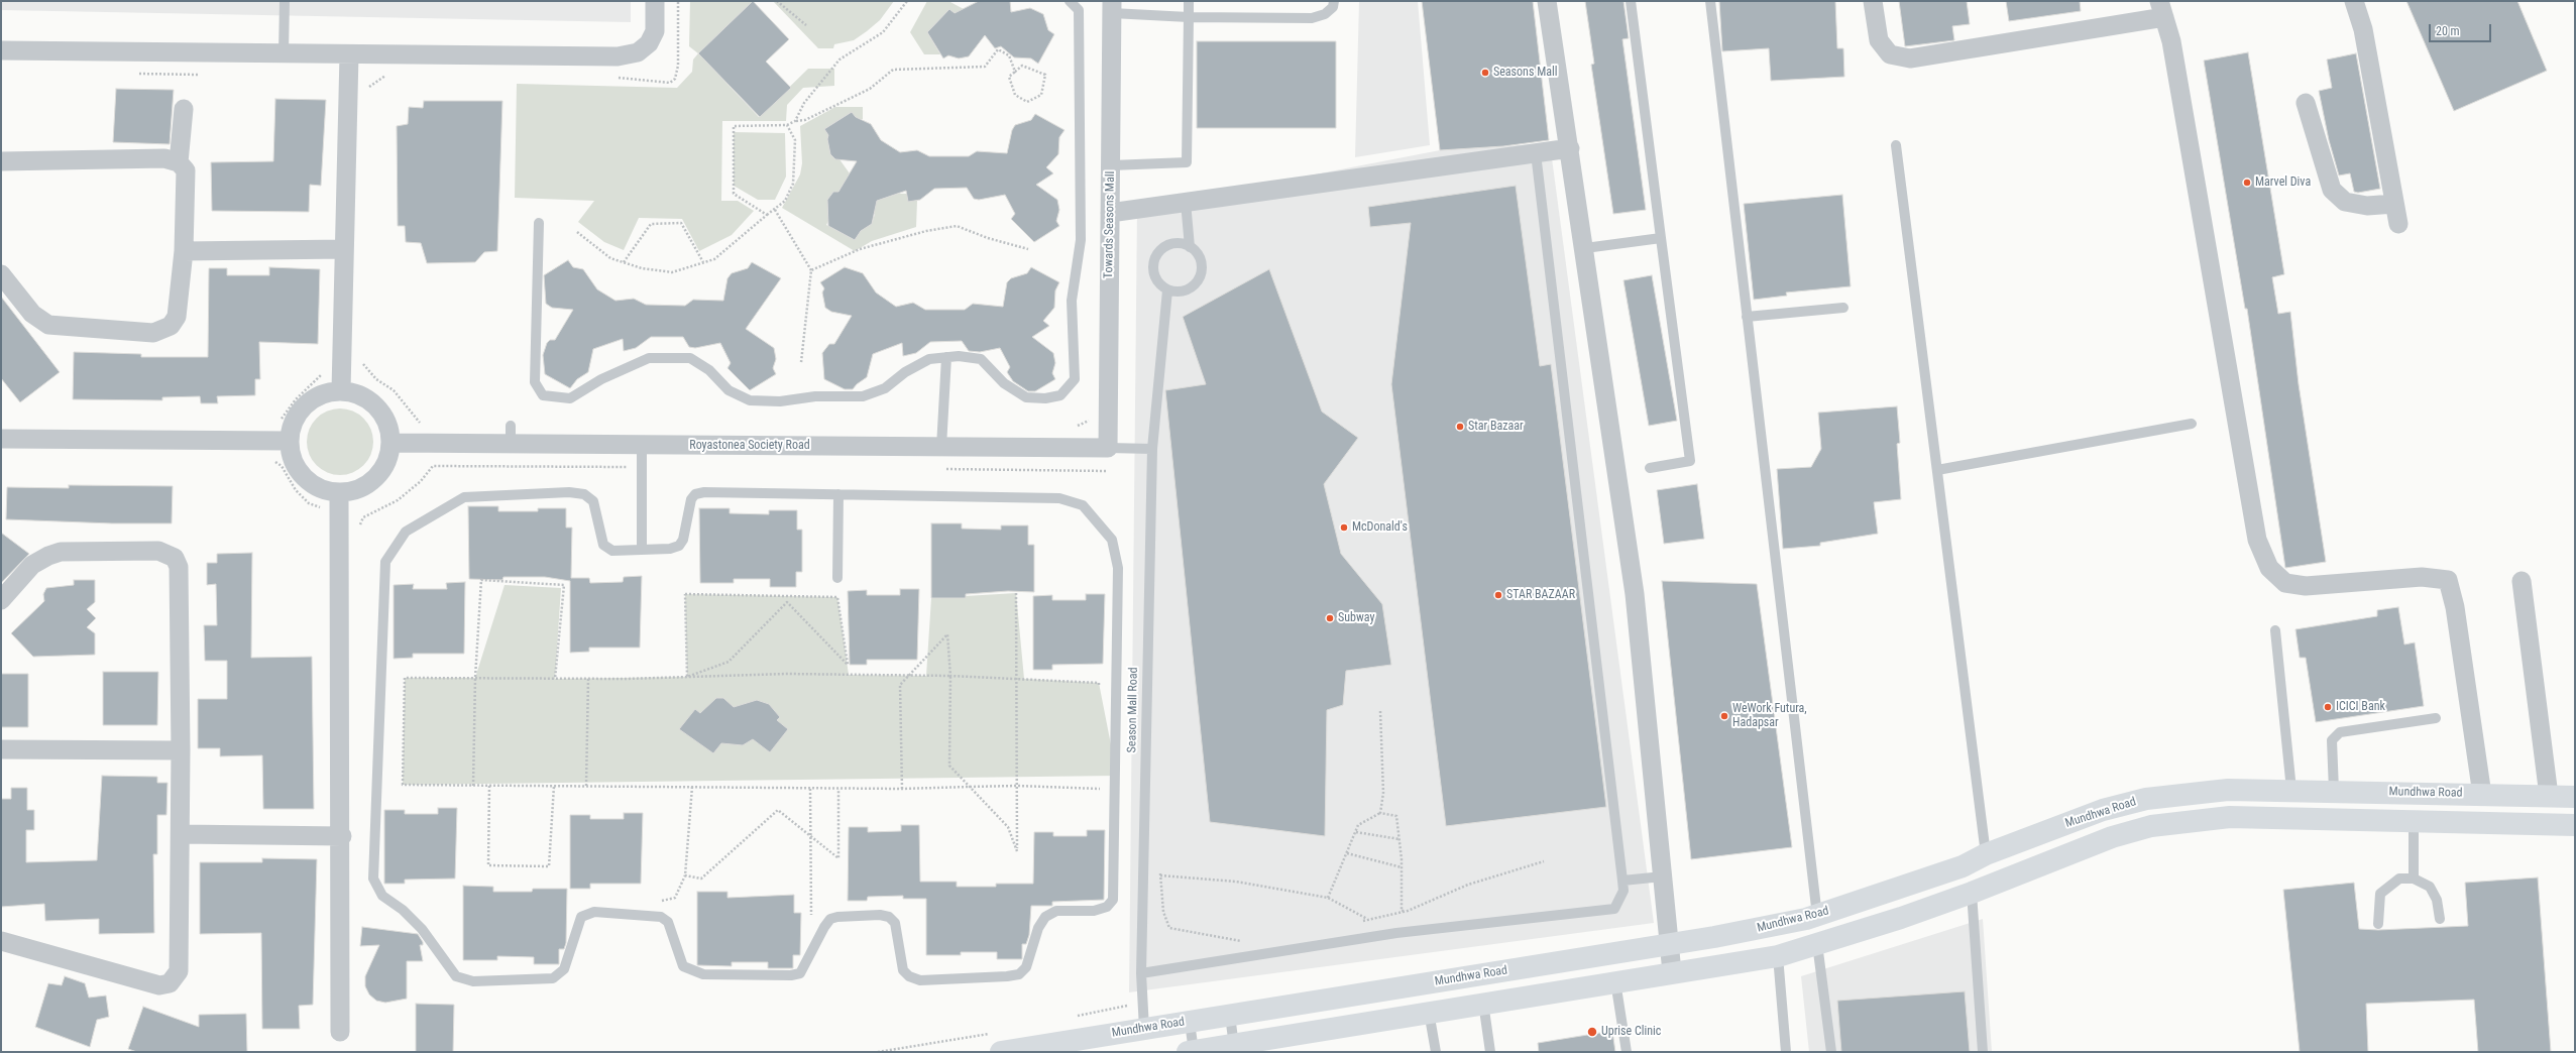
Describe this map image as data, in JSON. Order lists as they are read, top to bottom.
{
  "streets": {
    "highway": ["Mundhwa Road"],
    "street": ["Towards Seasons Mall", "Royastonea Society Road"],
    "lane": ["Season Mall Road"]
  },
  "crossings": [
    ["Towards Seasons Mall", "Royastonea Society Road"],
    ["Season Mall Road", "Mundhwa Road"]
  ],
  "places": [
    "Seasons Mall",
    "Marvel Diva",
    "Star Bazaar",
    "McDonald's",
    "STAR BAZAAR",
    "Subway",
    "ICICI Bank",
    "WeWork Futura, Hadapsar",
    "Uprise Clinic"
  ],
  "scale_bar": "20 m"
}
